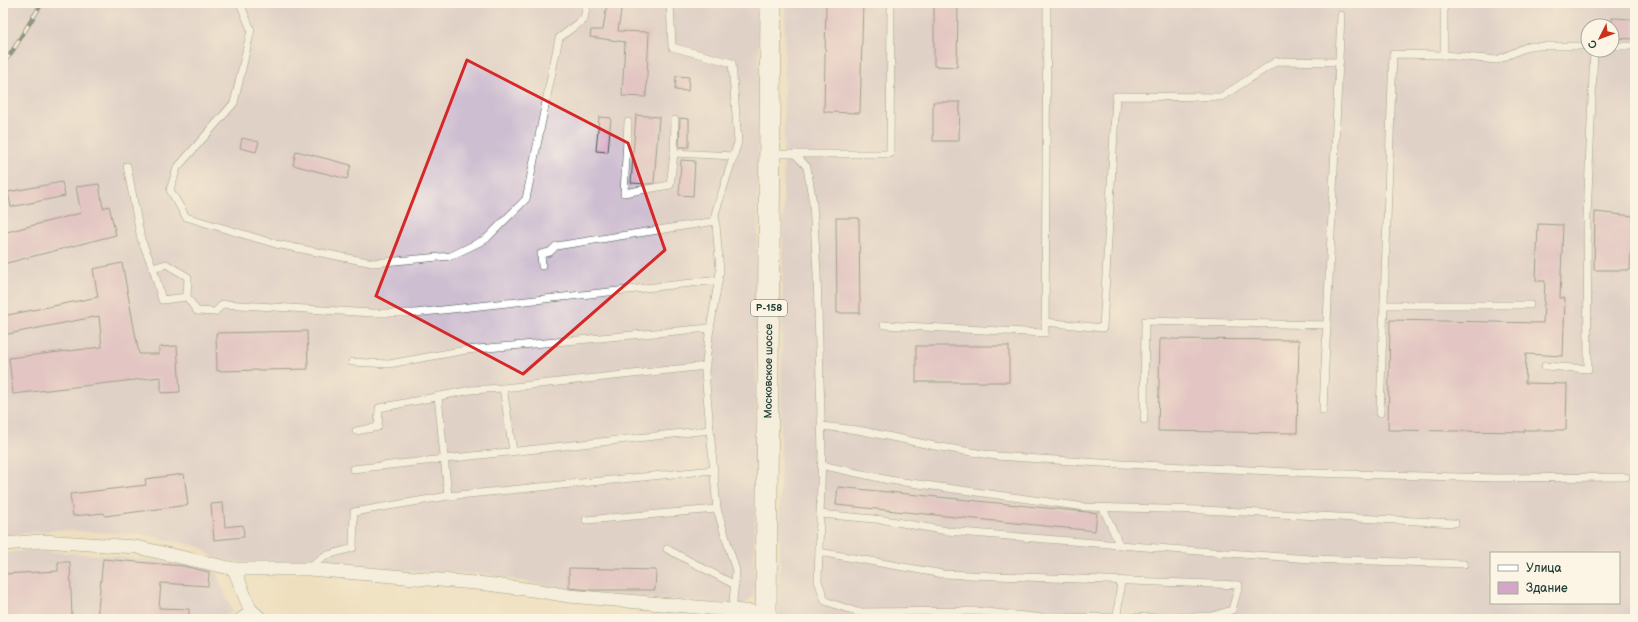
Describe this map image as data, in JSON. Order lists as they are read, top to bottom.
{
  "streets": {
    "main road": ["Р-158", "Московское шоссе"]
  },
  "legend": ["Улица", "Здание"],
  "north": "bottom left"
}
